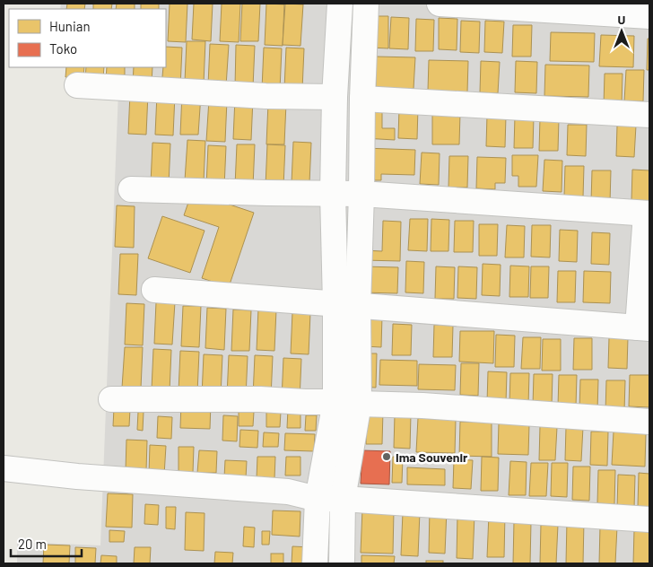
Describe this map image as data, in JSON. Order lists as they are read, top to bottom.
{
  "places": ["Ima Souvenir"],
  "legend": ["Hunian", "Toko"],
  "scale_bar": "20 m",
  "north": "top"
}
